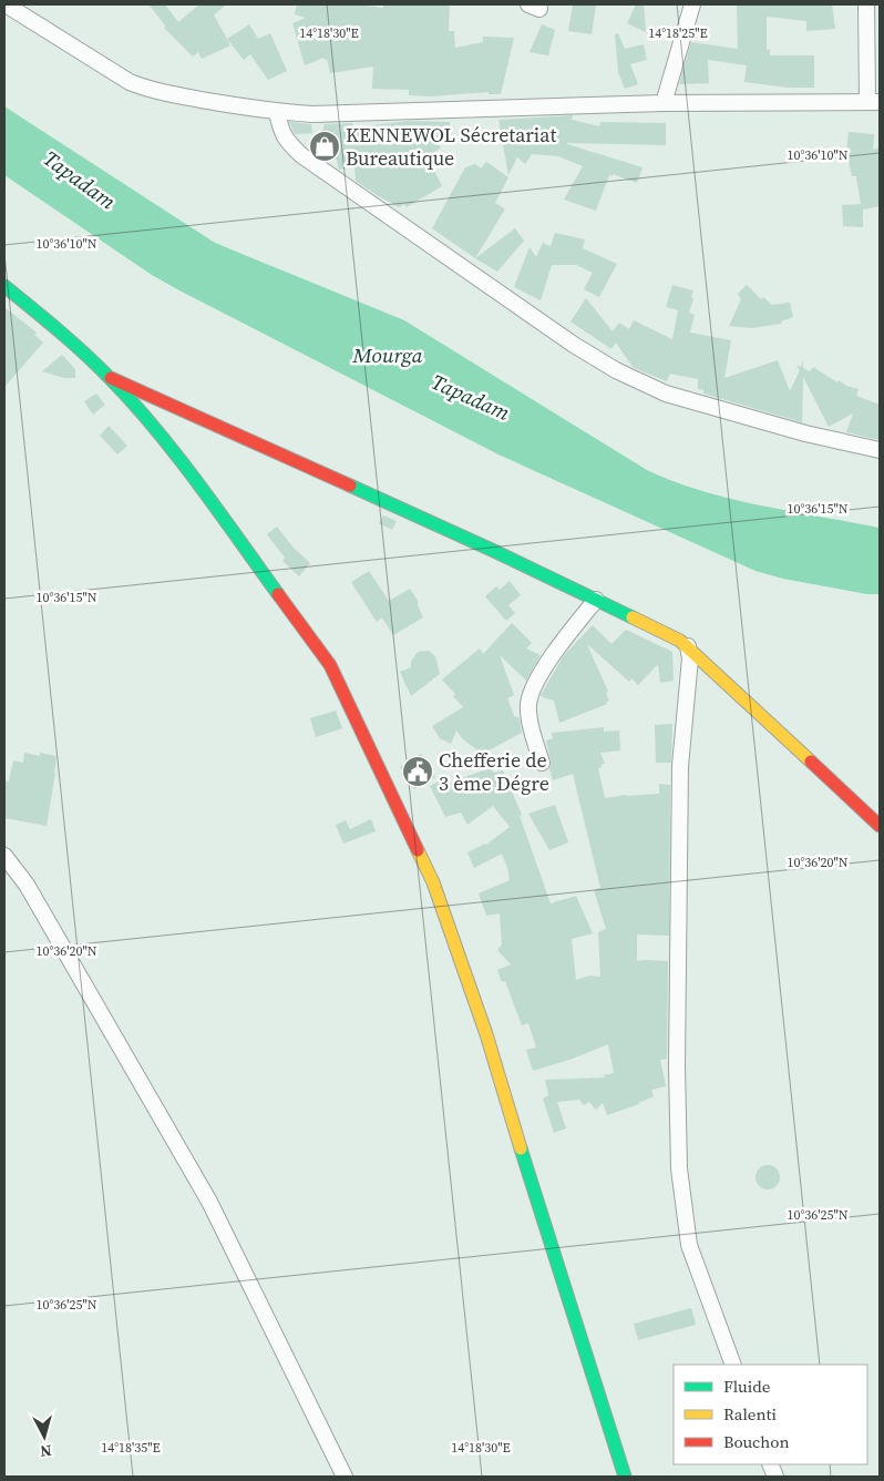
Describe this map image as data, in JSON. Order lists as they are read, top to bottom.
{
  "water": ["Tapadam", "Mourga"],
  "places": {
    "shop": ["KENNEWOL Sécretariat Bureautique"],
    "public building": ["Chefferie de 3 ème Dégre"]
  },
  "legend": ["Fluide", "Ralenti", "Bouchon"],
  "north": "bottom",
  "coordinates": [
    "14°18'30\"E",
    "14°18'25\"E",
    "10°36'10\"N",
    "10°36'15\"N",
    "10°36'20\"N",
    "10°36'25\"N",
    "14°18'35\"E"
  ]
}
